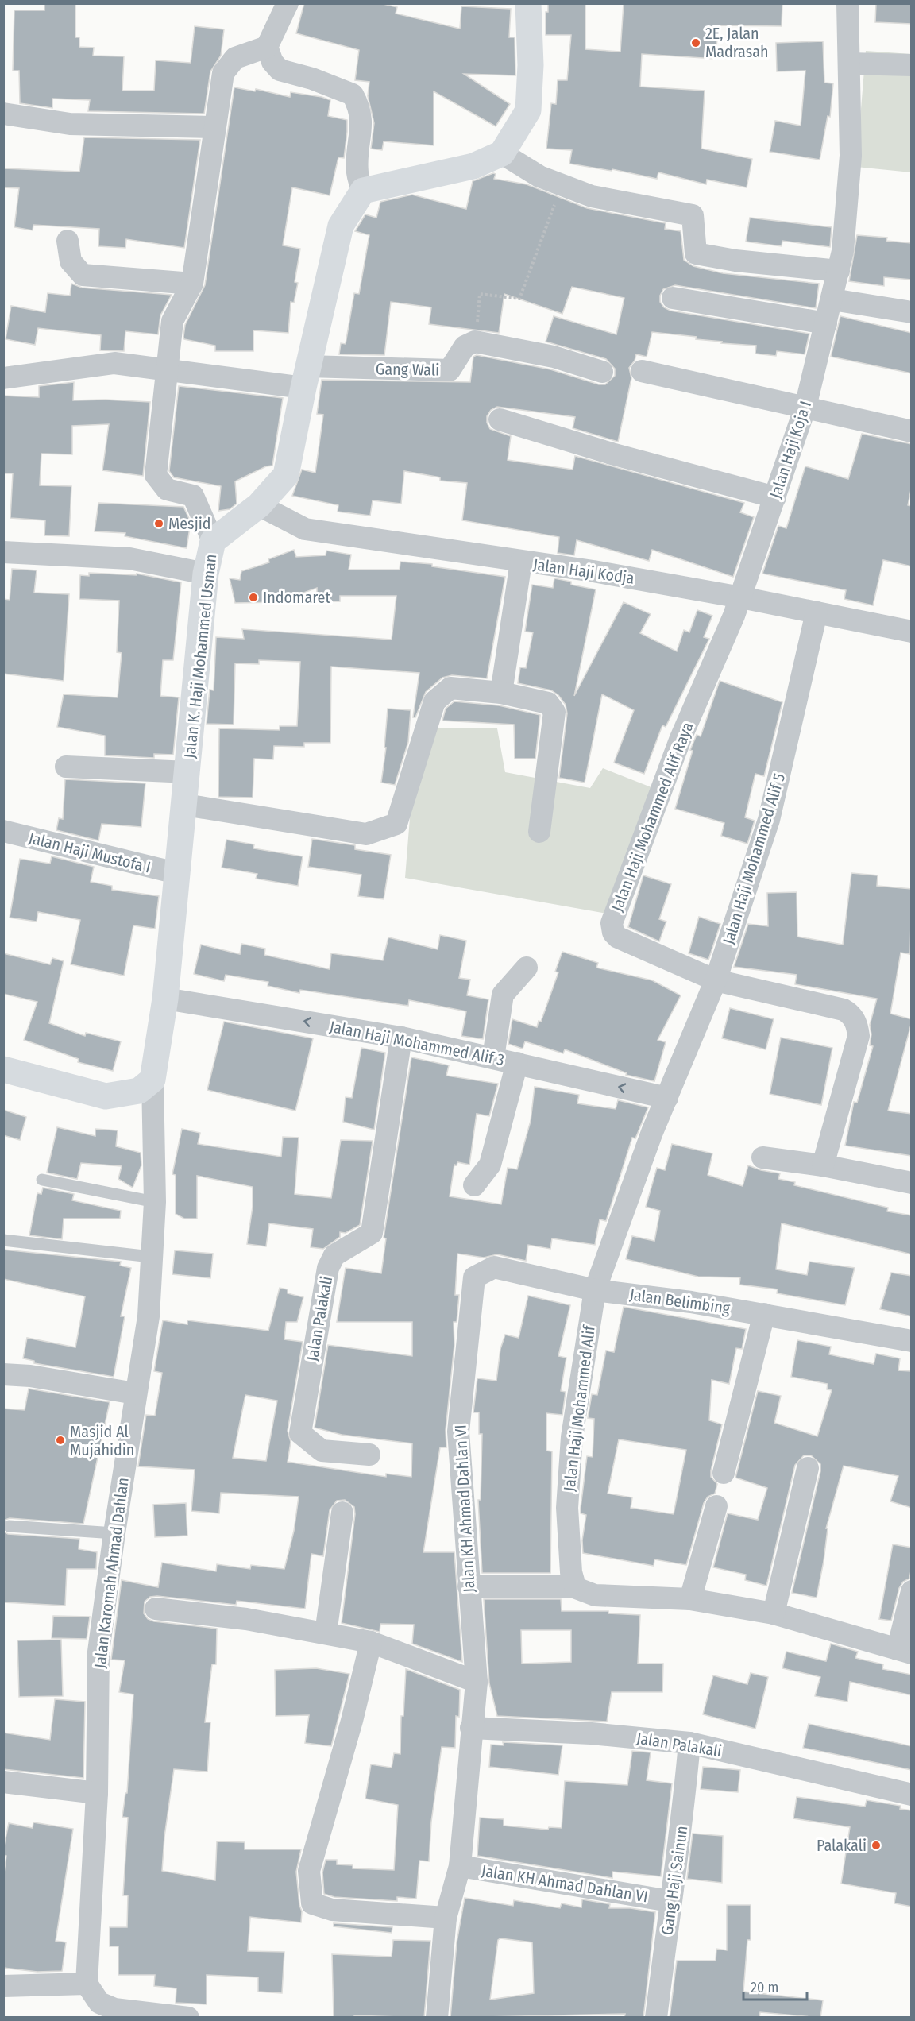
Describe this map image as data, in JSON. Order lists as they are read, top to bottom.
{
  "streets": {
    "street": [
      "Gang Wali",
      "Jalan Haji Koja I",
      "Jalan Haji Kodja",
      "Jalan K. Haji Mohammed Usman",
      "Jalan Haji Mohammed Alif Raya",
      "Jalan Haji Mustofa I",
      "Jalan Haji Mohammed Alif 5",
      "Jalan Haji Mohammed Alif 3",
      "Jalan Belimbing",
      "Jalan Palakali",
      "Jalan Haji Mohammed Alif",
      "Jalan KH Ahmad Dahlan VI",
      "Jalan Karomah Ahmad Dahlan",
      "Gang Haji Sainun"
    ]
  },
  "crossings": [
    ["Gang Wali", "Jalan K. Haji Mohammed Usman"],
    ["Jalan Haji Koja I", "Jalan Haji Kodja"],
    ["Jalan Haji Koja I", "Jalan Haji Mohammed Alif Raya"],
    ["Jalan Haji Kodja", "Jalan K. Haji Mohammed Usman"],
    ["Jalan Haji Kodja", "Jalan Haji Mohammed Alif Raya"],
    ["Jalan Haji Kodja", "Jalan Haji Mohammed Alif 5"],
    ["Jalan K. Haji Mohammed Usman", "Jalan Haji Mustofa I"],
    ["Jalan K. Haji Mohammed Usman", "Jalan Haji Mohammed Alif 3"],
    ["Jalan K. Haji Mohammed Usman", "Jalan Karomah Ahmad Dahlan"],
    ["Jalan Haji Mohammed Alif Raya", "Jalan Haji Mohammed Alif 5"],
    ["Jalan Haji Mohammed Alif 5", "Jalan Haji Mohammed Alif 3"],
    ["Jalan Haji Mohammed Alif 5", "Jalan Haji Mohammed Alif"],
    ["Jalan Haji Mohammed Alif 3", "Jalan Palakali"],
    ["Jalan Haji Mohammed Alif 3", "Jalan Haji Mohammed Alif"],
    ["Jalan Belimbing", "Jalan Haji Mohammed Alif"],
    ["Jalan Belimbing", "Jalan KH Ahmad Dahlan VI"],
    ["Jalan Palakali", "Jalan KH Ahmad Dahlan VI"],
    ["Jalan Palakali", "Gang Haji Sainun"],
    ["Jalan Haji Mohammed Alif", "Jalan KH Ahmad Dahlan VI"],
    ["Jalan KH Ahmad Dahlan VI", "Gang Haji Sainun"]
  ],
  "one_way": ["Jalan Haji Mohammed Alif 3"],
  "places": [
    "2E, Jalan Madrasah",
    "Mesjid",
    "Indomaret",
    "Masjid Al Mujahidin",
    "Palakali"
  ],
  "scale_bar": "20 m"
}
